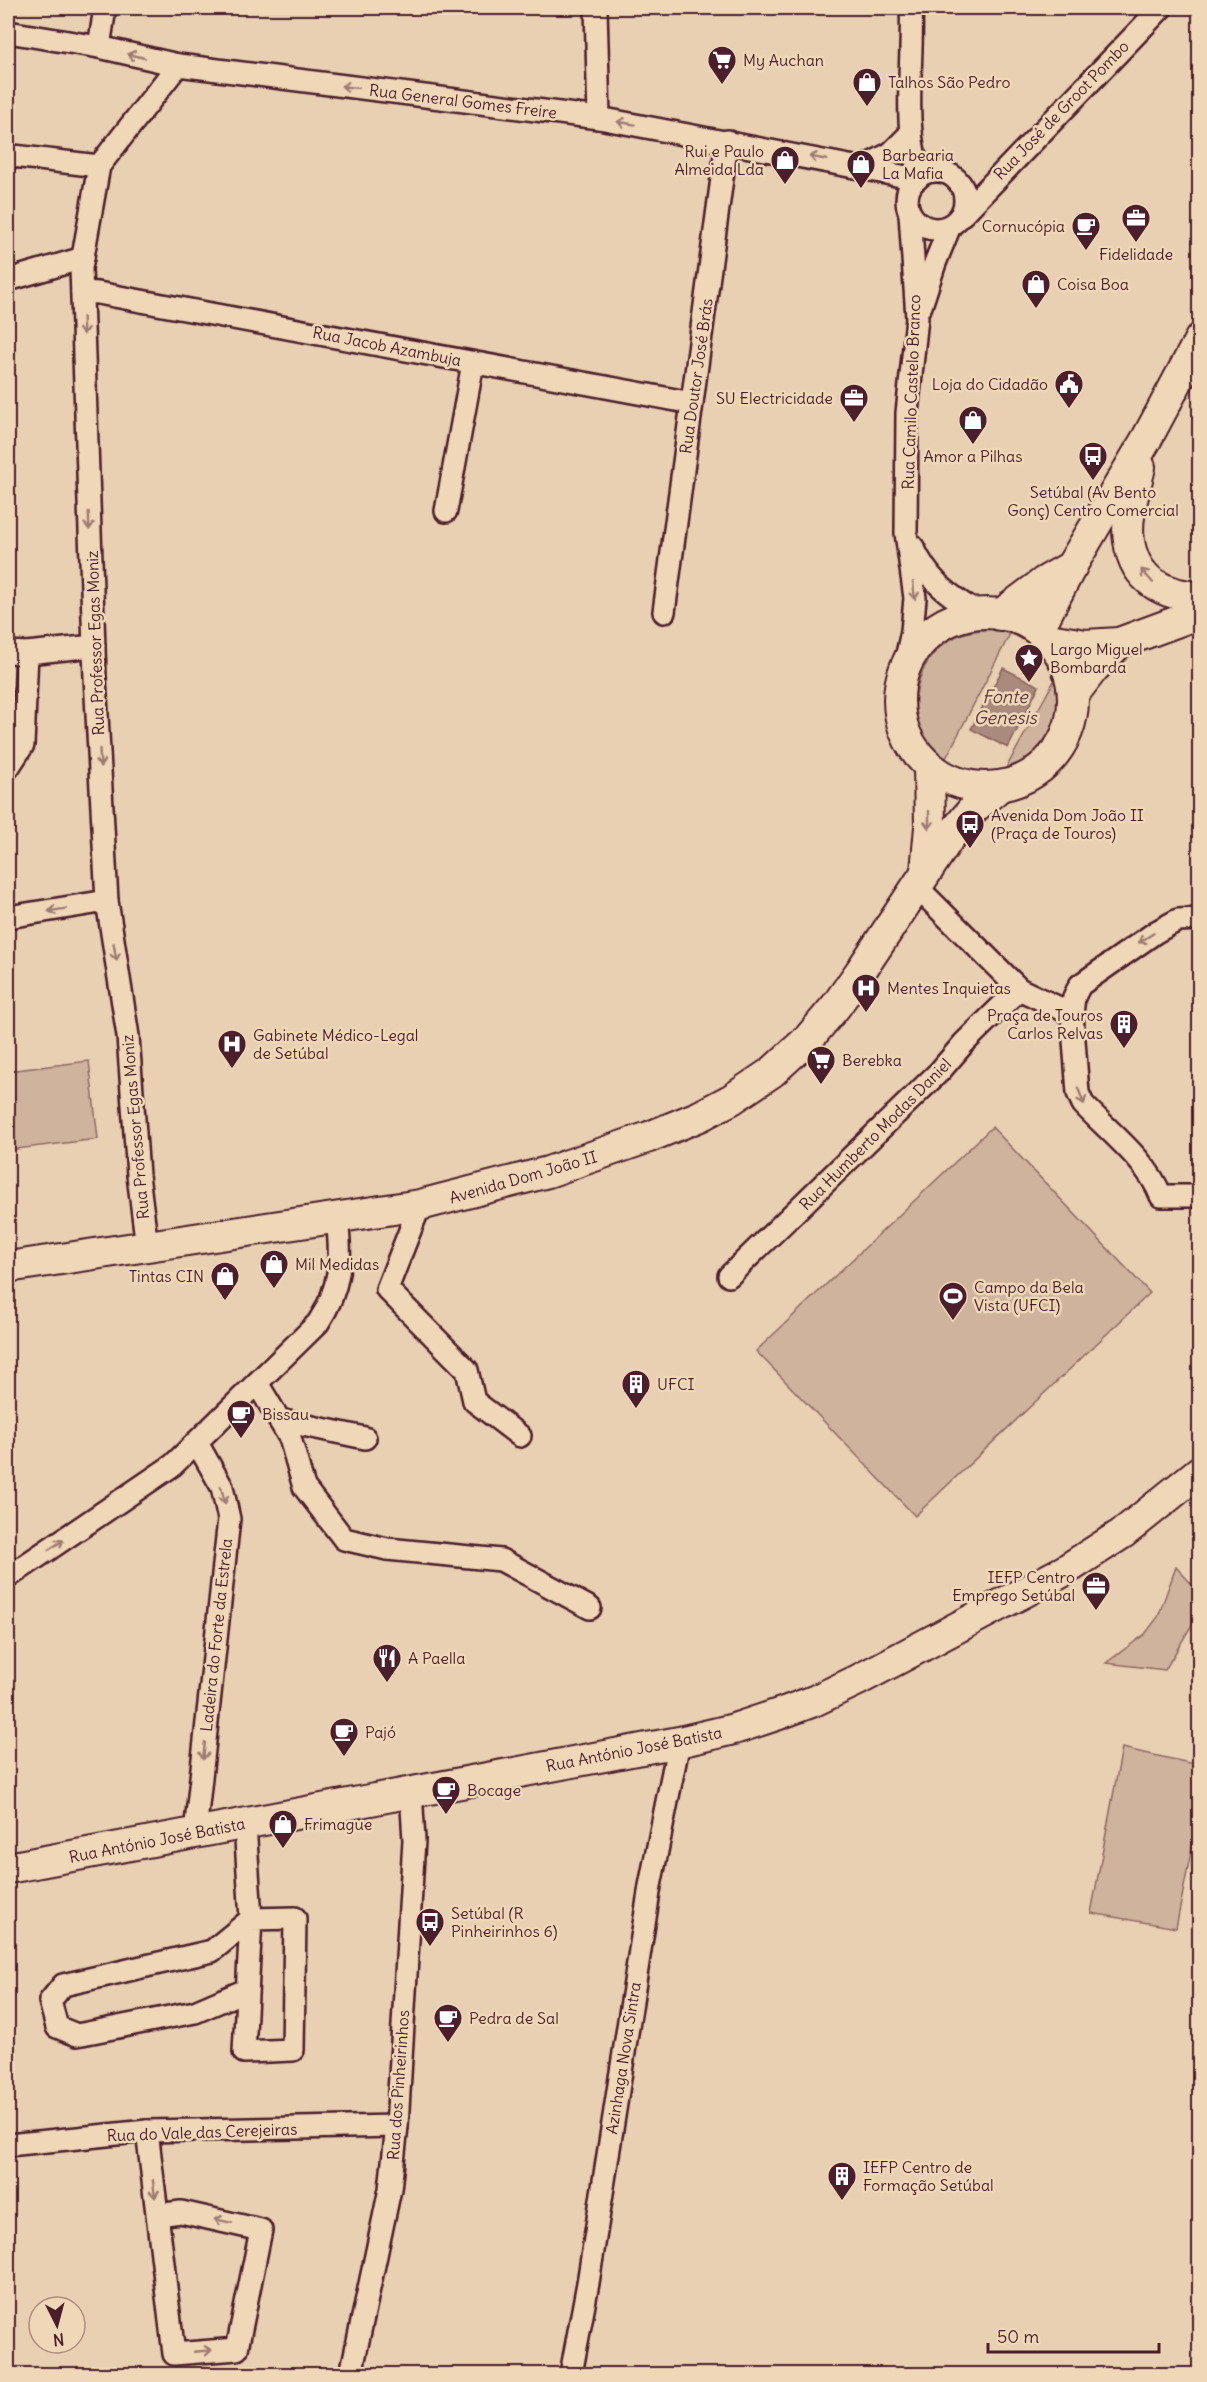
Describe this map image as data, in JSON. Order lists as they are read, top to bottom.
{
  "streets": {
    "main road": ["Avenida Dom João II", "Rua António José Batista"],
    "street": [
      "Rua General Gomes Freire",
      "Rua José de Groot Pombo",
      "Rua Jacob Azambuja",
      "Rua Doutor José Brás",
      "Rua Camilo Castelo Branco",
      "Rua Professor Egas Moniz",
      "Rua Humberto Modas Daniel",
      "Ladeira do Forte da Estrela",
      "Azinhaga Nova Sintra",
      "Rua dos Pinheirinhos",
      "Rua do Vale das Cerejeiras"
    ]
  },
  "crossings": [
    ["Rua General Gomes Freire", "Rua José de Groot Pombo"],
    ["Rua General Gomes Freire", "Rua Doutor José Brás"],
    ["Rua General Gomes Freire", "Rua Camilo Castelo Branco"],
    ["Rua General Gomes Freire", "Rua Professor Egas Moniz"],
    ["Rua José de Groot Pombo", "Rua Camilo Castelo Branco"],
    ["Rua Jacob Azambuja", "Rua Doutor José Brás"],
    ["Rua Jacob Azambuja", "Rua Professor Egas Moniz"],
    ["Rua Professor Egas Moniz", "Avenida Dom João II"],
    ["Ladeira do Forte da Estrela", "Rua António José Batista"],
    ["Rua António José Batista", "Azinhaga Nova Sintra"],
    ["Rua António José Batista", "Rua dos Pinheirinhos"],
    ["Rua dos Pinheirinhos", "Rua do Vale das Cerejeiras"]
  ],
  "one_way": ["Rua General Gomes Freire", "Rua Professor Egas Moniz", "Ladeira do Forte da Estrela"],
  "water": ["Fonte Genesis"],
  "places": {
    "supermarket": ["My Auchan", "Berebka"],
    "shop": [
      "Talhos São Pedro",
      "Rui e Paulo Almeida Lda",
      "Barbearia La Mafia",
      "Coisa Boa",
      "Amor a Pilhas",
      "Mil Medidas",
      "Tintas CIN",
      "Frimague"
    ],
    "office": ["Fidelidade", "SU Electricidade", "IEFP Centro Emprego Setúbal"],
    "cafe": [
      "Cornucópia",
      "Bissau",
      "Pajó",
      "Bocage",
      "Pedra de Sal"
    ],
    "public building": ["Loja do Cidadão"],
    "bus stop": ["Setúbal (Av Bento Gonç) Centro Comercial", "Avenida Dom João II (Praça de Touros)", "Setúbal (R Pinheirinhos 6)"],
    "place": ["Largo Miguel Bombarda"],
    "hospital": ["Mentes Inquietas", "Gabinete Médico-Legal de Setúbal"],
    "building": ["Praça de Touros Carlos Relvas", "UFCI", "IEFP Centro de Formação Setúbal"],
    "sports": ["Campo da Bela Vista (UFCI)"],
    "restaurant": ["A Paella"]
  },
  "scale_bar": "50 m",
  "north": "bottom"
}
